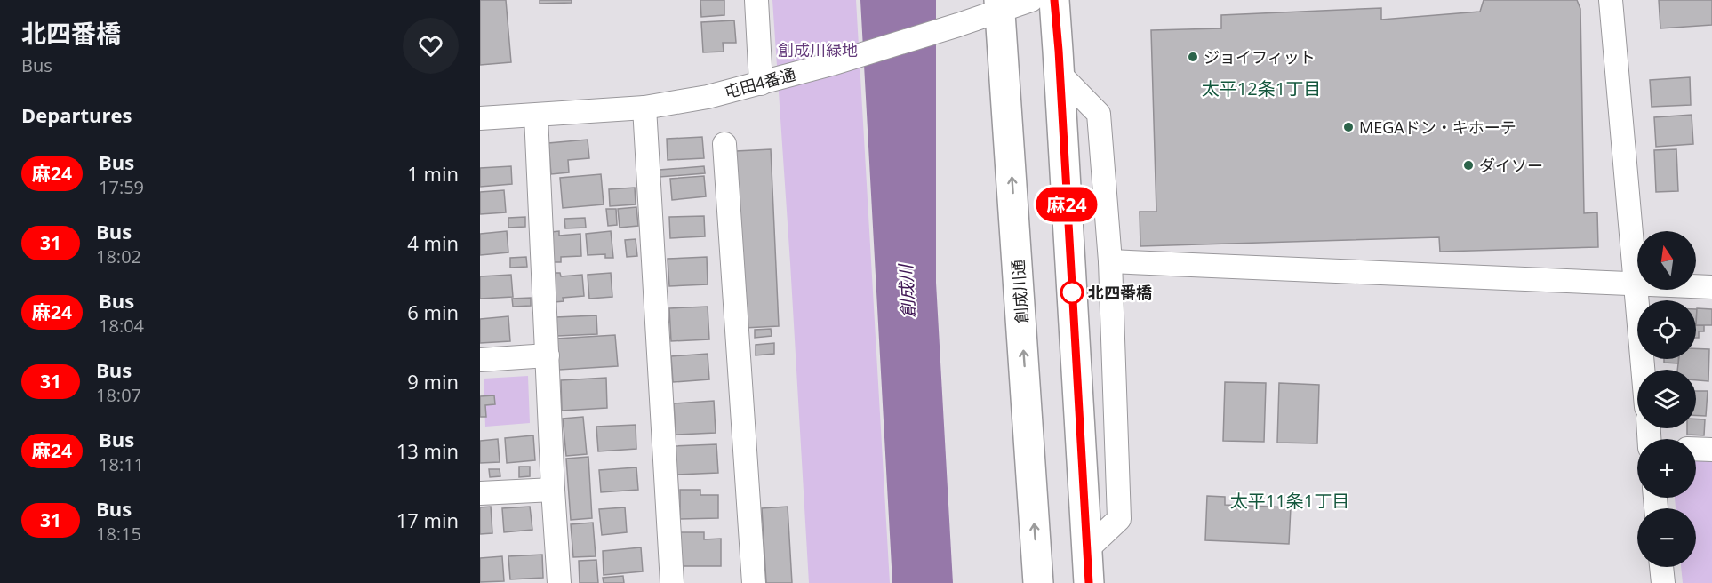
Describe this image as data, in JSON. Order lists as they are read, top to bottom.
{
  "streets": {
    "highway": ["創成川通"],
    "street": ["屯田4番通"]
  },
  "crossings": [
    ["屯田4番通", "創成川通"]
  ],
  "districts": ["太平12条1丁目", "太平11条1丁目"],
  "water": ["創成川"],
  "parks": ["創成川緑地"],
  "places": [
    "ジョイフィット",
    "MEGAドン・キホーテ",
    "ダイソー",
    "北四番橋"
  ],
  "lines": ["bus line 麻24"],
  "north": "top",
  "page": {
    "heading": [
      ["北四番橋", "Bus"],
      "Departures"
    ],
    "on_map": "麻24",
    "list": [
      {
        "mark": "麻24",
        "name": "Bus",
        "note": "17:59",
        "value": "1 min"
      },
      {
        "mark": "31",
        "name": "Bus",
        "note": "18:02",
        "value": "4 min"
      },
      {
        "mark": "麻24",
        "name": "Bus",
        "note": "18:04",
        "value": "6 min"
      },
      {
        "mark": "31",
        "name": "Bus",
        "note": "18:07",
        "value": "9 min"
      },
      {
        "mark": "麻24",
        "name": "Bus",
        "note": "18:11",
        "value": "13 min"
      },
      {
        "mark": "31",
        "name": "Bus",
        "note": "18:15",
        "value": "17 min"
      }
    ],
    "map_buttons": ["+", "−"]
  }
}
